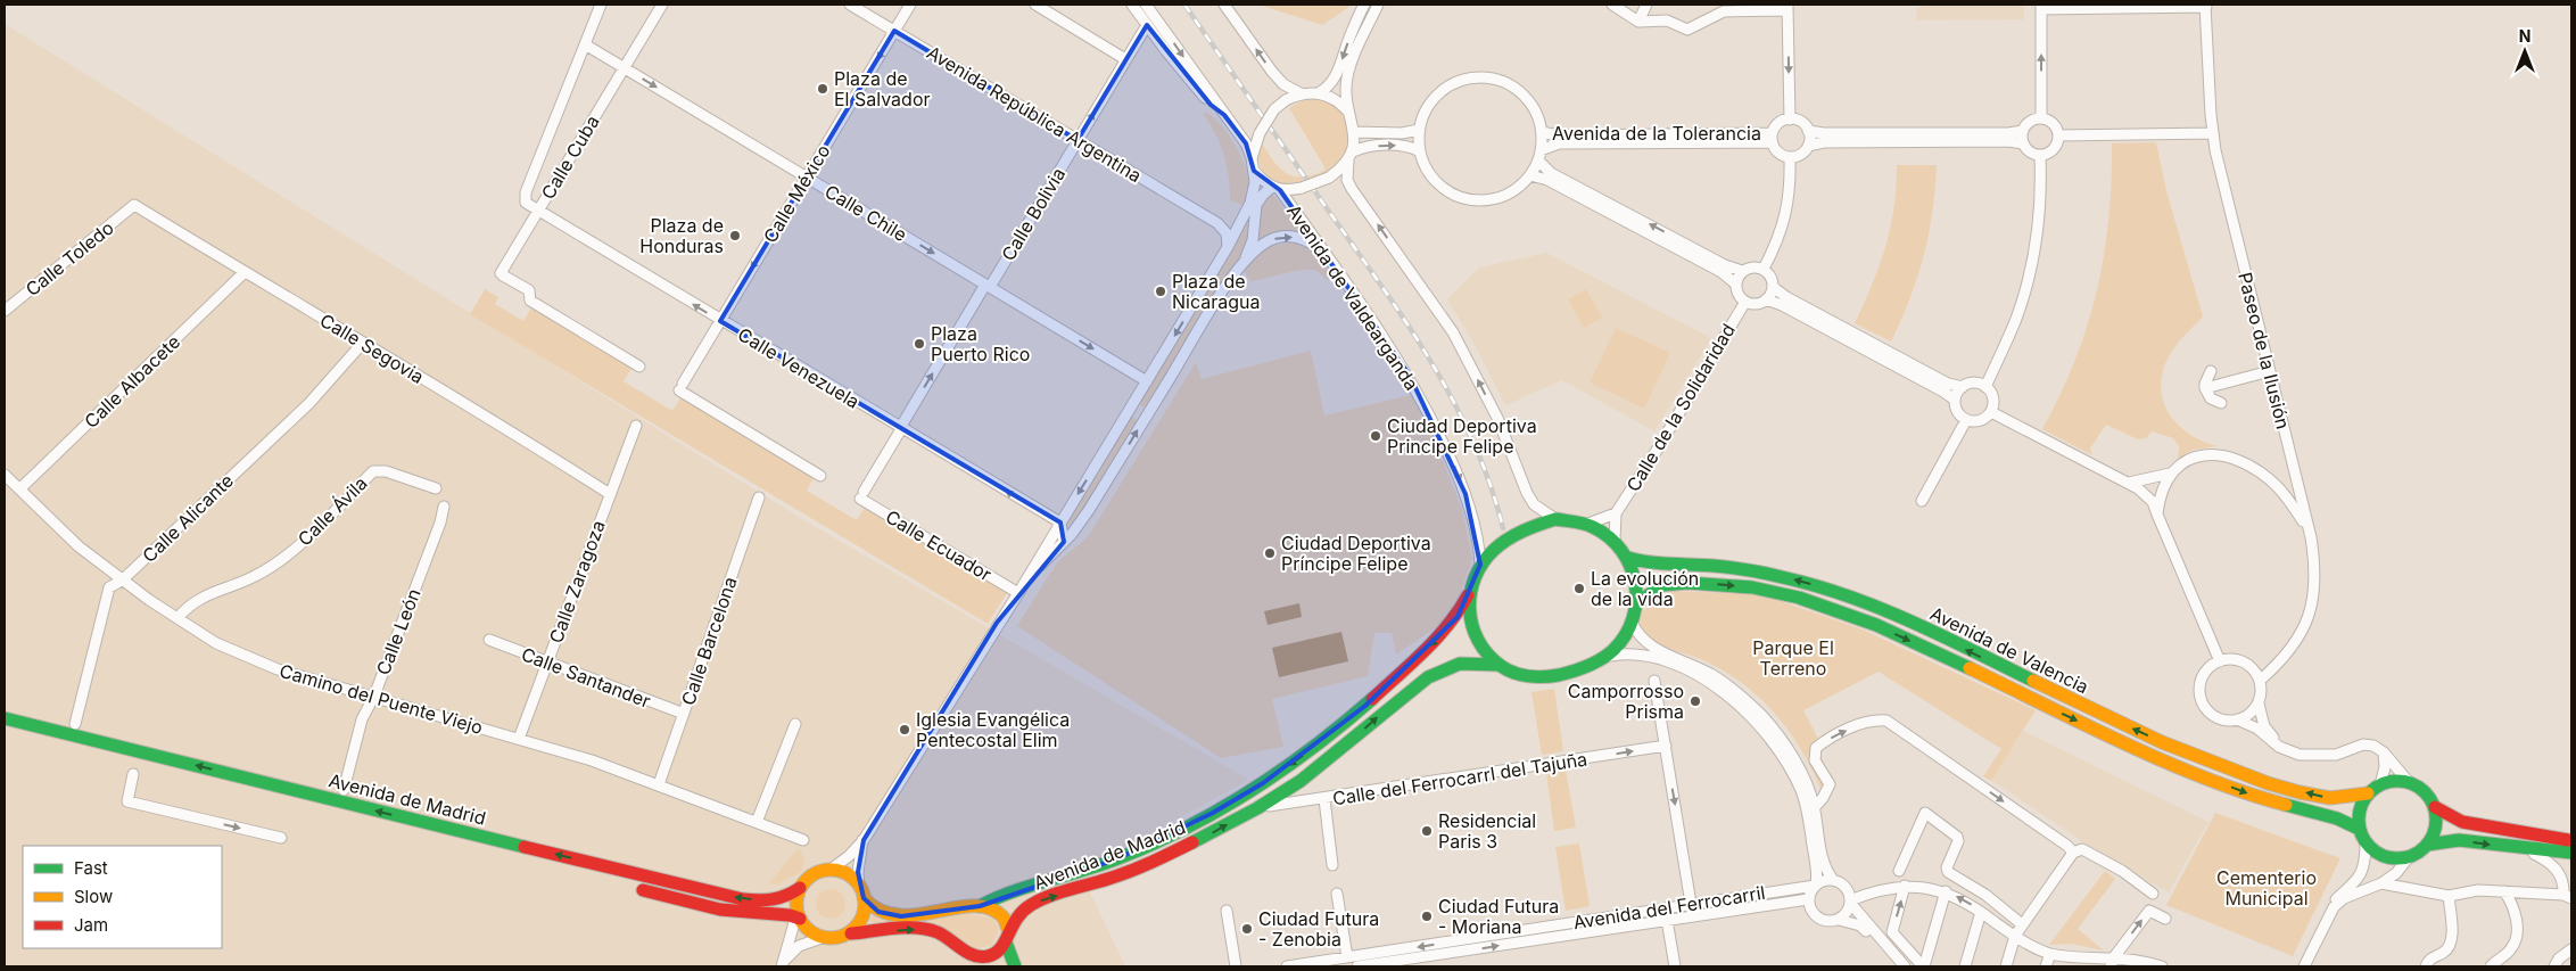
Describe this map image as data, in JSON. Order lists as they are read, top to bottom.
{
  "streets": {
    "main road": ["Avenida de Valencia", "Avenida de Madrid"],
    "street": [
      "Avenida República Argentina",
      "Avenida de la Tolerancia",
      "Calle Cuba",
      "Calle México",
      "Calle Chile",
      "Calle Bolivia",
      "Calle Toledo",
      "Avenida de Valdearganda",
      "Calle Segovia",
      "Paseo de la Ilusión",
      "Calle Venezuela",
      "Calle Albacete",
      "Calle de la Solidaridad",
      "Calle Ávila",
      "Calle Alicante",
      "Calle Ecuador",
      "Calle Zaragoza",
      "Calle León",
      "Calle Barcelona",
      "Calle Santander",
      "Camino del Puente Viejo",
      "Calle del Ferrocarrl del Tajuña",
      "Avenida del Ferrocarril"
    ]
  },
  "crossings": [
    ["Avenida República Argentina", "Calle México"],
    ["Avenida República Argentina", "Calle Bolivia"],
    ["Calle Cuba", "Calle Chile"],
    ["Calle Cuba", "Calle Venezuela"],
    ["Calle México", "Calle Chile"],
    ["Calle México", "Calle Venezuela"],
    ["Calle Chile", "Calle Bolivia"],
    ["Calle Bolivia", "Calle Venezuela"],
    ["Calle Bolivia", "Calle Ecuador"],
    ["Calle Toledo", "Calle Segovia"],
    ["Avenida de Valdearganda", "Avenida de Valencia"],
    ["Avenida de Valdearganda", "Avenida de Madrid"],
    ["Calle Segovia", "Calle Albacete"],
    ["Calle Segovia", "Calle Alicante"],
    ["Calle Segovia", "Calle Zaragoza"],
    ["Calle Albacete", "Camino del Puente Viejo"],
    ["Calle Ávila", "Camino del Puente Viejo"],
    ["Calle Alicante", "Camino del Puente Viejo"],
    ["Calle Zaragoza", "Calle Santander"],
    ["Calle Zaragoza", "Camino del Puente Viejo"],
    ["Calle León", "Camino del Puente Viejo"],
    ["Calle Barcelona", "Calle Santander"],
    ["Calle Barcelona", "Camino del Puente Viejo"],
    ["Avenida de Valencia", "Avenida de Madrid"],
    ["Calle del Ferrocarrl del Tajuña", "Avenida de Madrid"]
  ],
  "one_way": [
    "Calle México",
    "Calle Chile",
    "Calle Bolivia",
    "Calle Venezuela",
    "Calle del Ferrocarrl del Tajuña"
  ],
  "parks": ["Parque El Terreno", "Cementerio Municipal"],
  "places": [
    "Plaza de El Salvador",
    "Plaza de Honduras",
    "Plaza de Nicaragua",
    "Plaza Puerto Rico",
    "Ciudad Deportiva Principe Felipe",
    "Ciudad Deportiva Príncipe Felipe",
    "La evolución de la vida",
    "Camporrosso Prisma",
    "Iglesia Evangélica Pentecostal Elim",
    "Residencial Paris 3",
    "Ciudad Futura - Moriana",
    "Ciudad Futura - Zenobia"
  ],
  "legend": ["Fast", "Slow", "Jam"],
  "north": "top"
}
